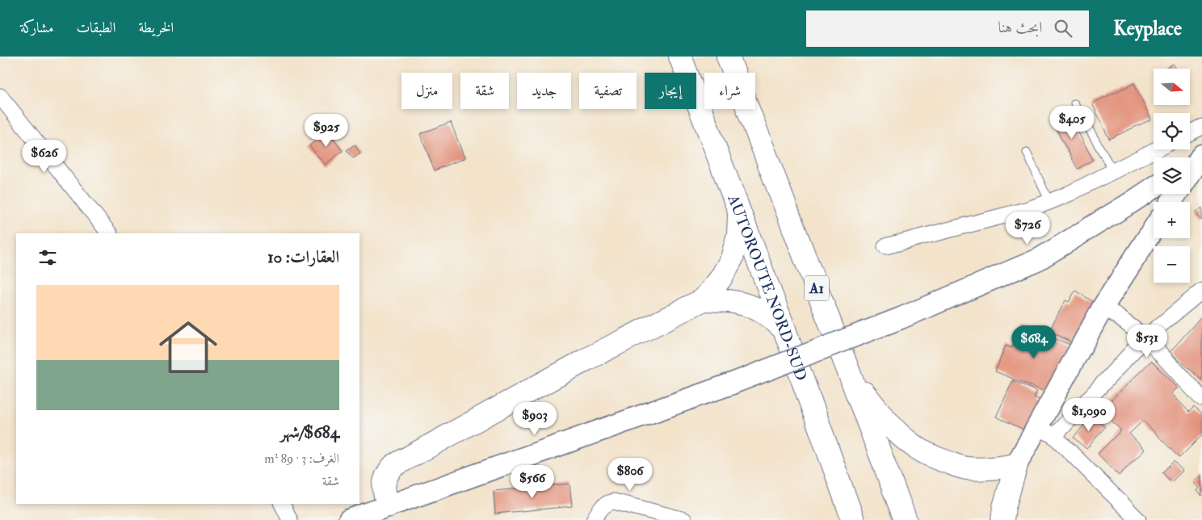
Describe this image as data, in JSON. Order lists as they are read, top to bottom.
{
  "streets": {
    "highway": ["AUTOROUTE NORD-SUD", "A1"]
  },
  "north": "right",
  "page": {
    "header": "Keyplace",
    "search": "ابحث هنا",
    "nav": ["الخريطة", "الطبقات", "مشاركة"],
    "map_buttons": ["+", "−"],
    "chip": [
      "شراء",
      "إيجار",
      "تصفية",
      "جديد",
      "شقة",
      "منزل"
    ],
    "price": [
      "$405",
      "$925",
      "$626",
      "$726",
      "$531",
      "$684",
      "$1,090",
      "$903",
      "$806",
      "$566"
    ],
    "heading": "العقارات: 10",
    "list": [
      {
        "name": "$684/شهر",
        "note": "الغرف: 3 · 89 m² · شقة"
      }
    ]
  }
}
